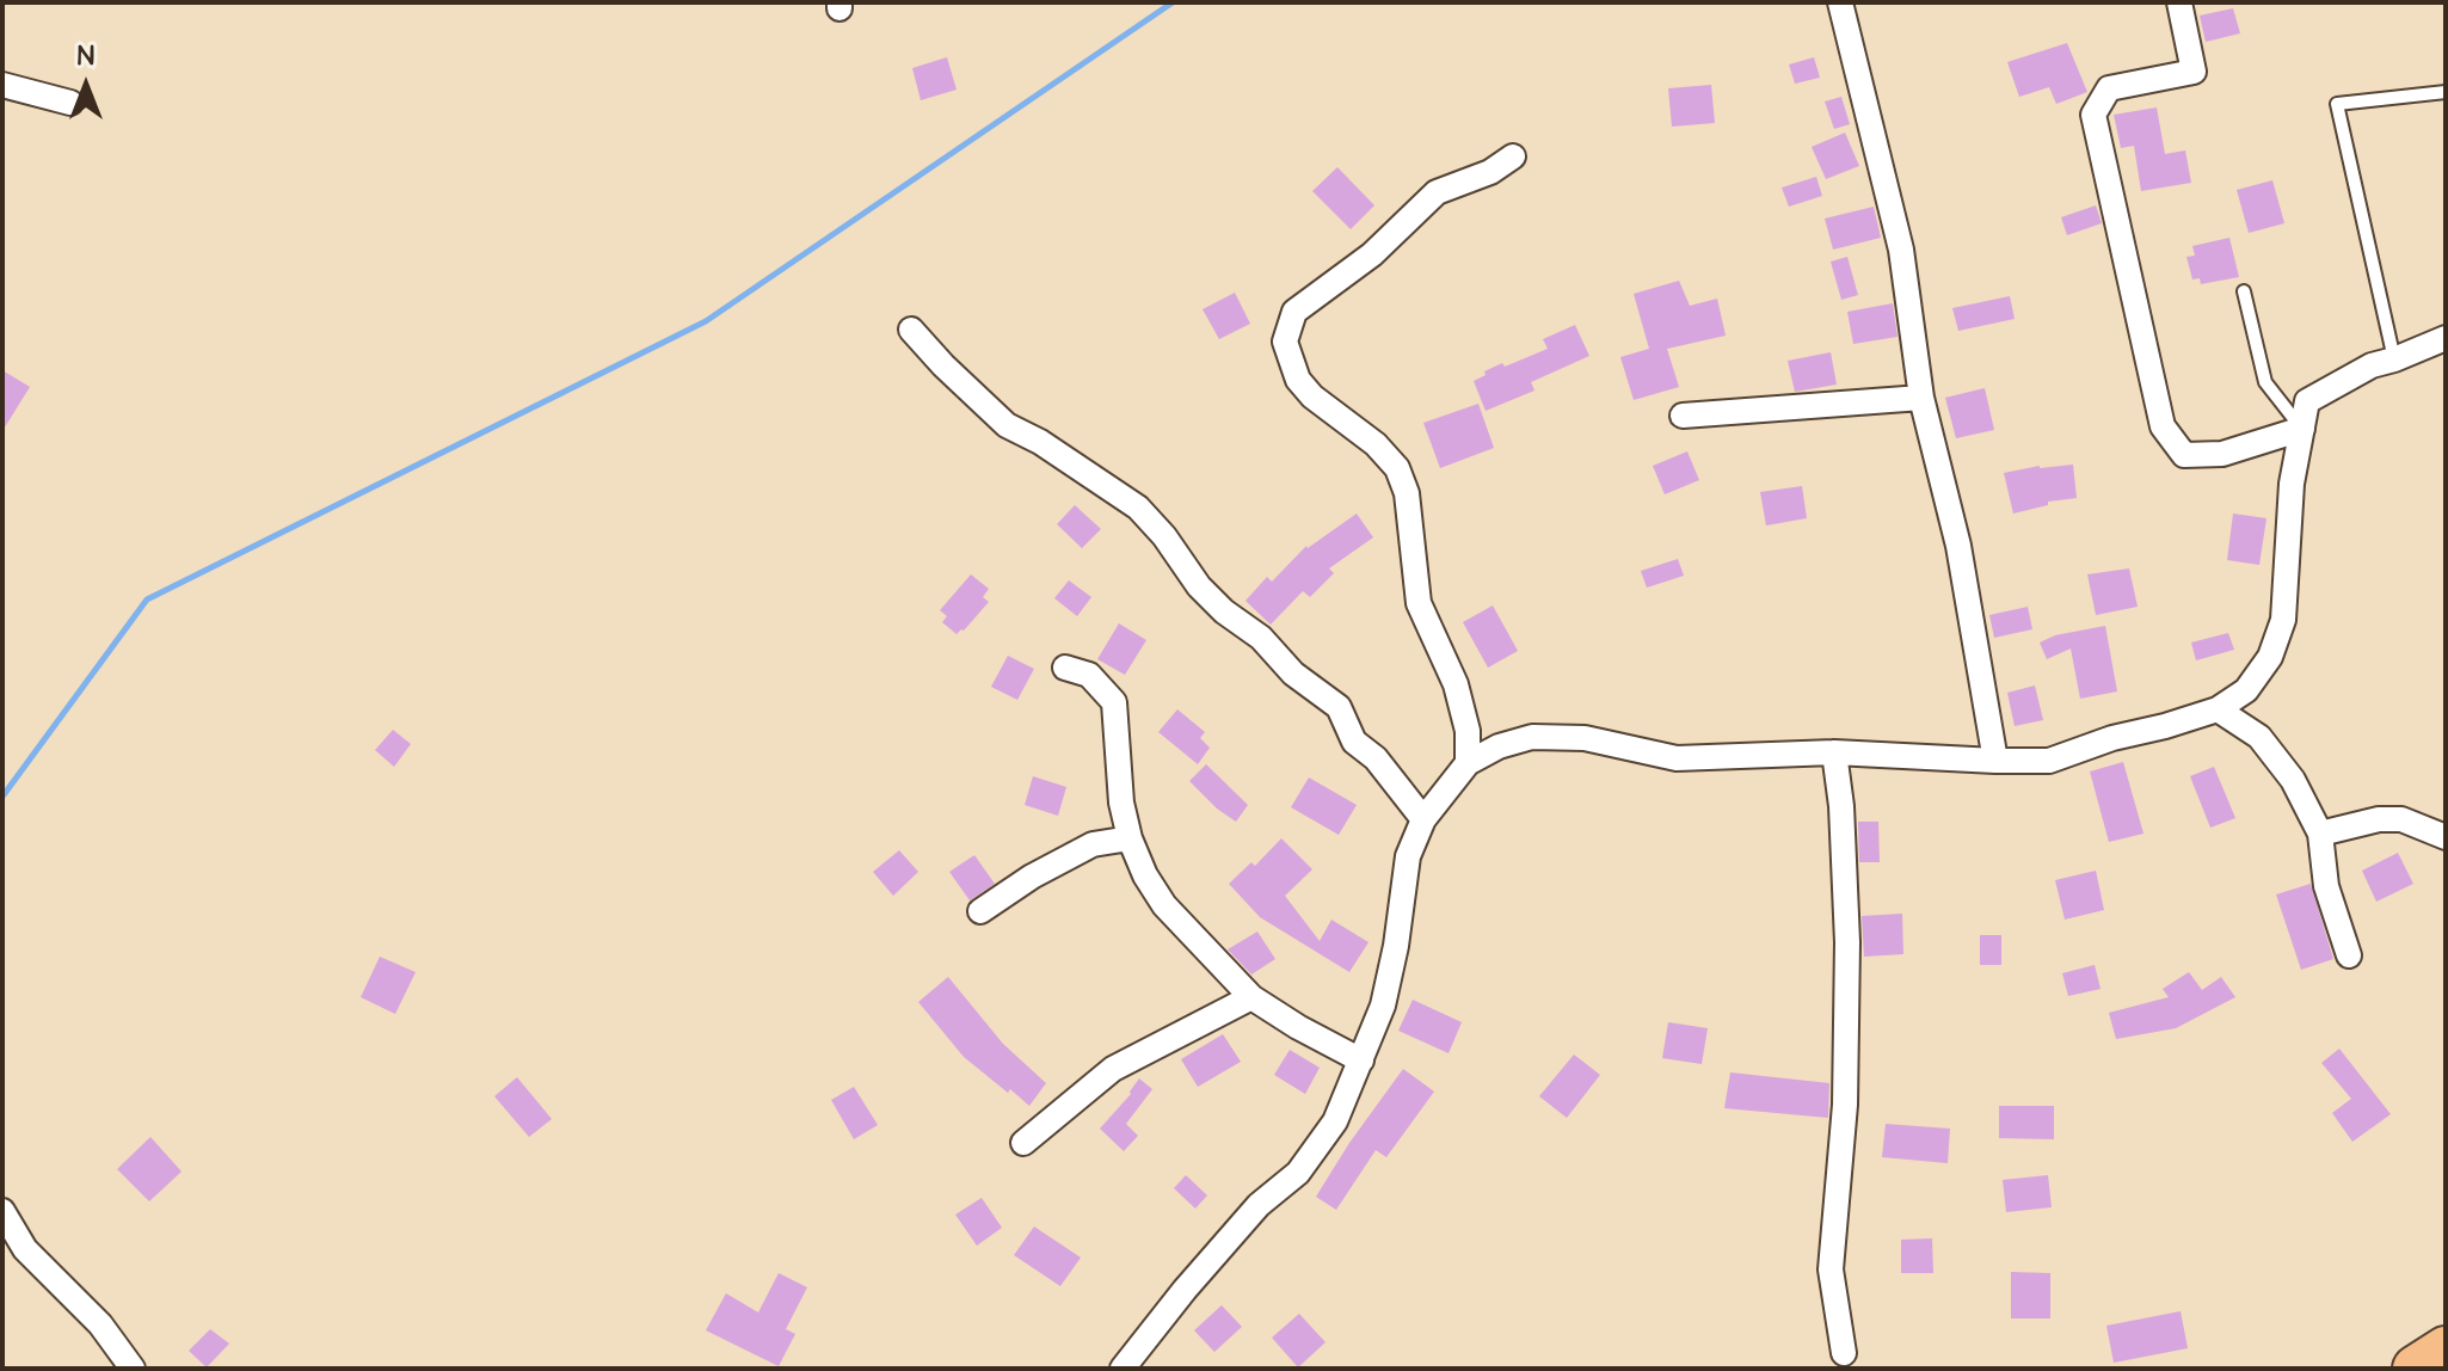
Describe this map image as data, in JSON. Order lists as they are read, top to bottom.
{
  "north": "top"
}
